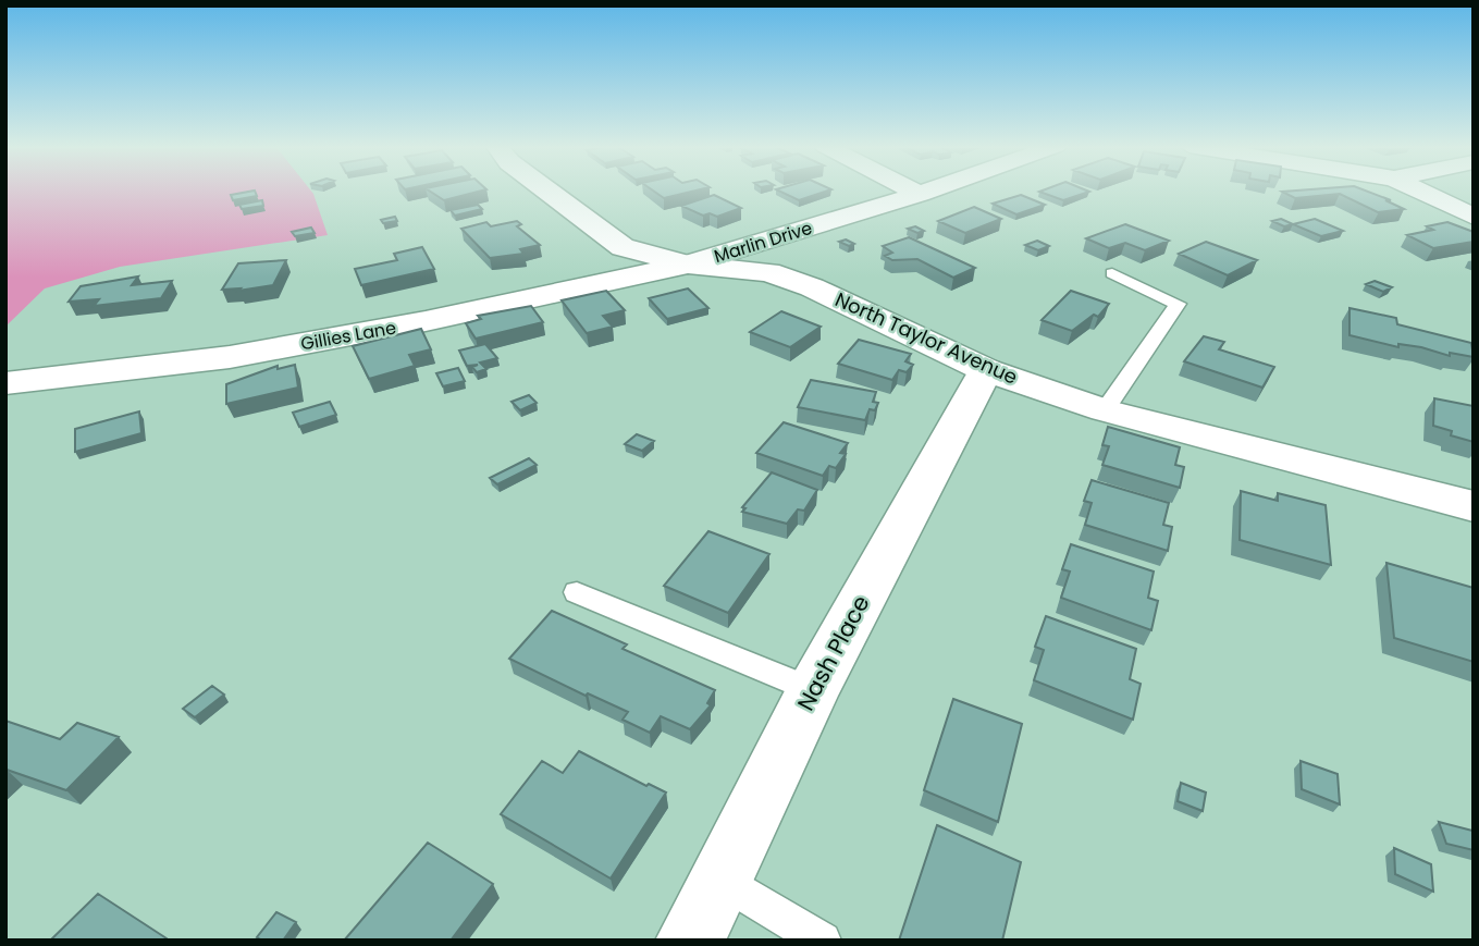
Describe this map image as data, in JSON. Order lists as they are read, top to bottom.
{
  "streets": {
    "street": [
      "Marlin Drive",
      "Gillies Lane",
      "North Taylor Avenue",
      "Nash Place"
    ]
  },
  "crossings": [
    ["Marlin Drive", "Gillies Lane"],
    ["Marlin Drive", "North Taylor Avenue"],
    ["Gillies Lane", "North Taylor Avenue"],
    ["North Taylor Avenue", "Nash Place"]
  ]
}
